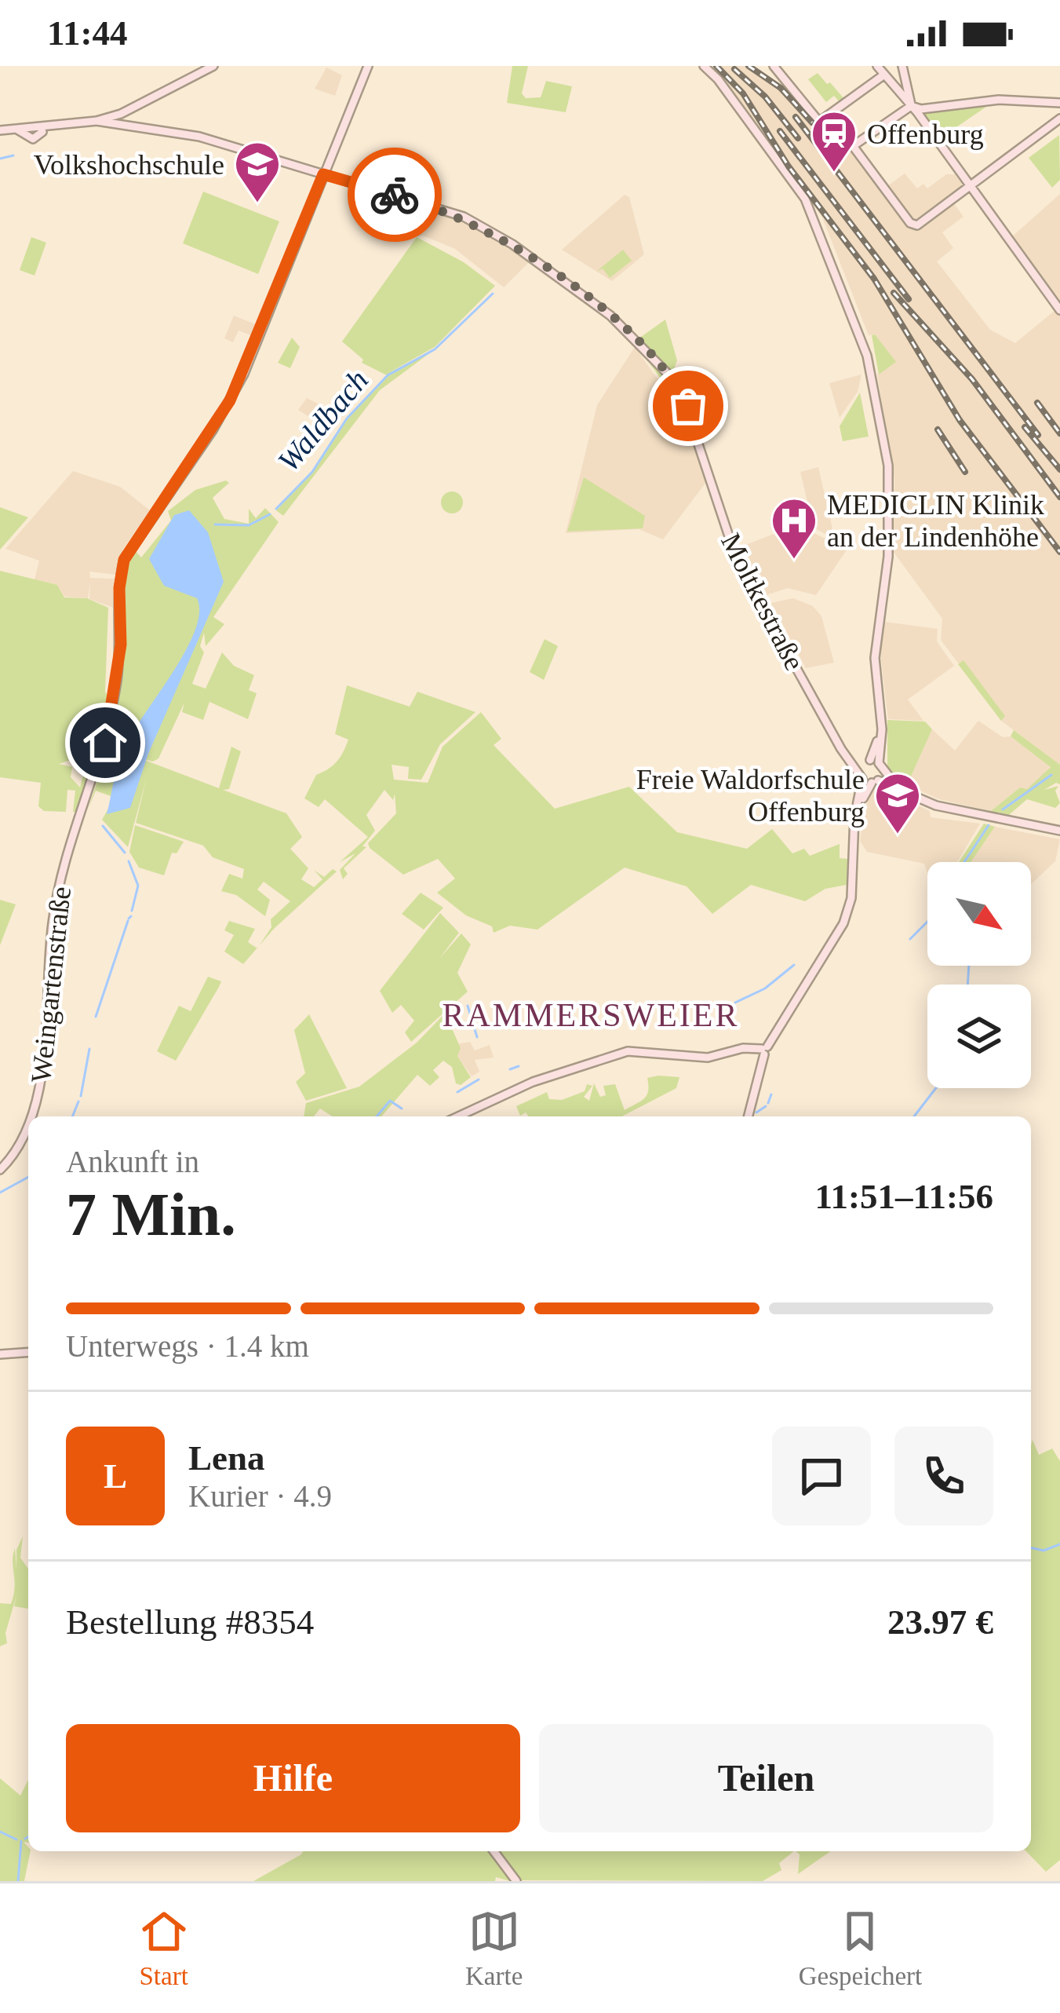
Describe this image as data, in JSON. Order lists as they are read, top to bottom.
{
  "streets": {
    "street": ["Moltkestraße", "Weingartenstraße"]
  },
  "crossings": [
    ["Moltkestraße", "Weingartenstraße"]
  ],
  "districts": ["RAMMERSWEIER"],
  "water": ["Waldbach"],
  "places": {
    "station": ["Offenburg"],
    "school or university": ["Volkshochschule", "Freie Waldorfschule Offenburg"],
    "hospital": ["MEDICLIN Klinik an der Lindenhöhe"]
  },
  "north": "bottom right",
  "page": {
    "status": "11:44",
    "heading": ["7 Min.", "Ankunft in", "11:51–11:56"],
    "panel": [
      "Lena",
      "Kurier · 4.9",
      "Bestellung #8354",
      "23.97 €"
    ],
    "bar": "Unterwegs · 1.4 km",
    "round": "L",
    "buttons": ["Hilfe", "Teilen"],
    "tabs": ["Start", "Karte", "Gespeichert"]
  }
}
